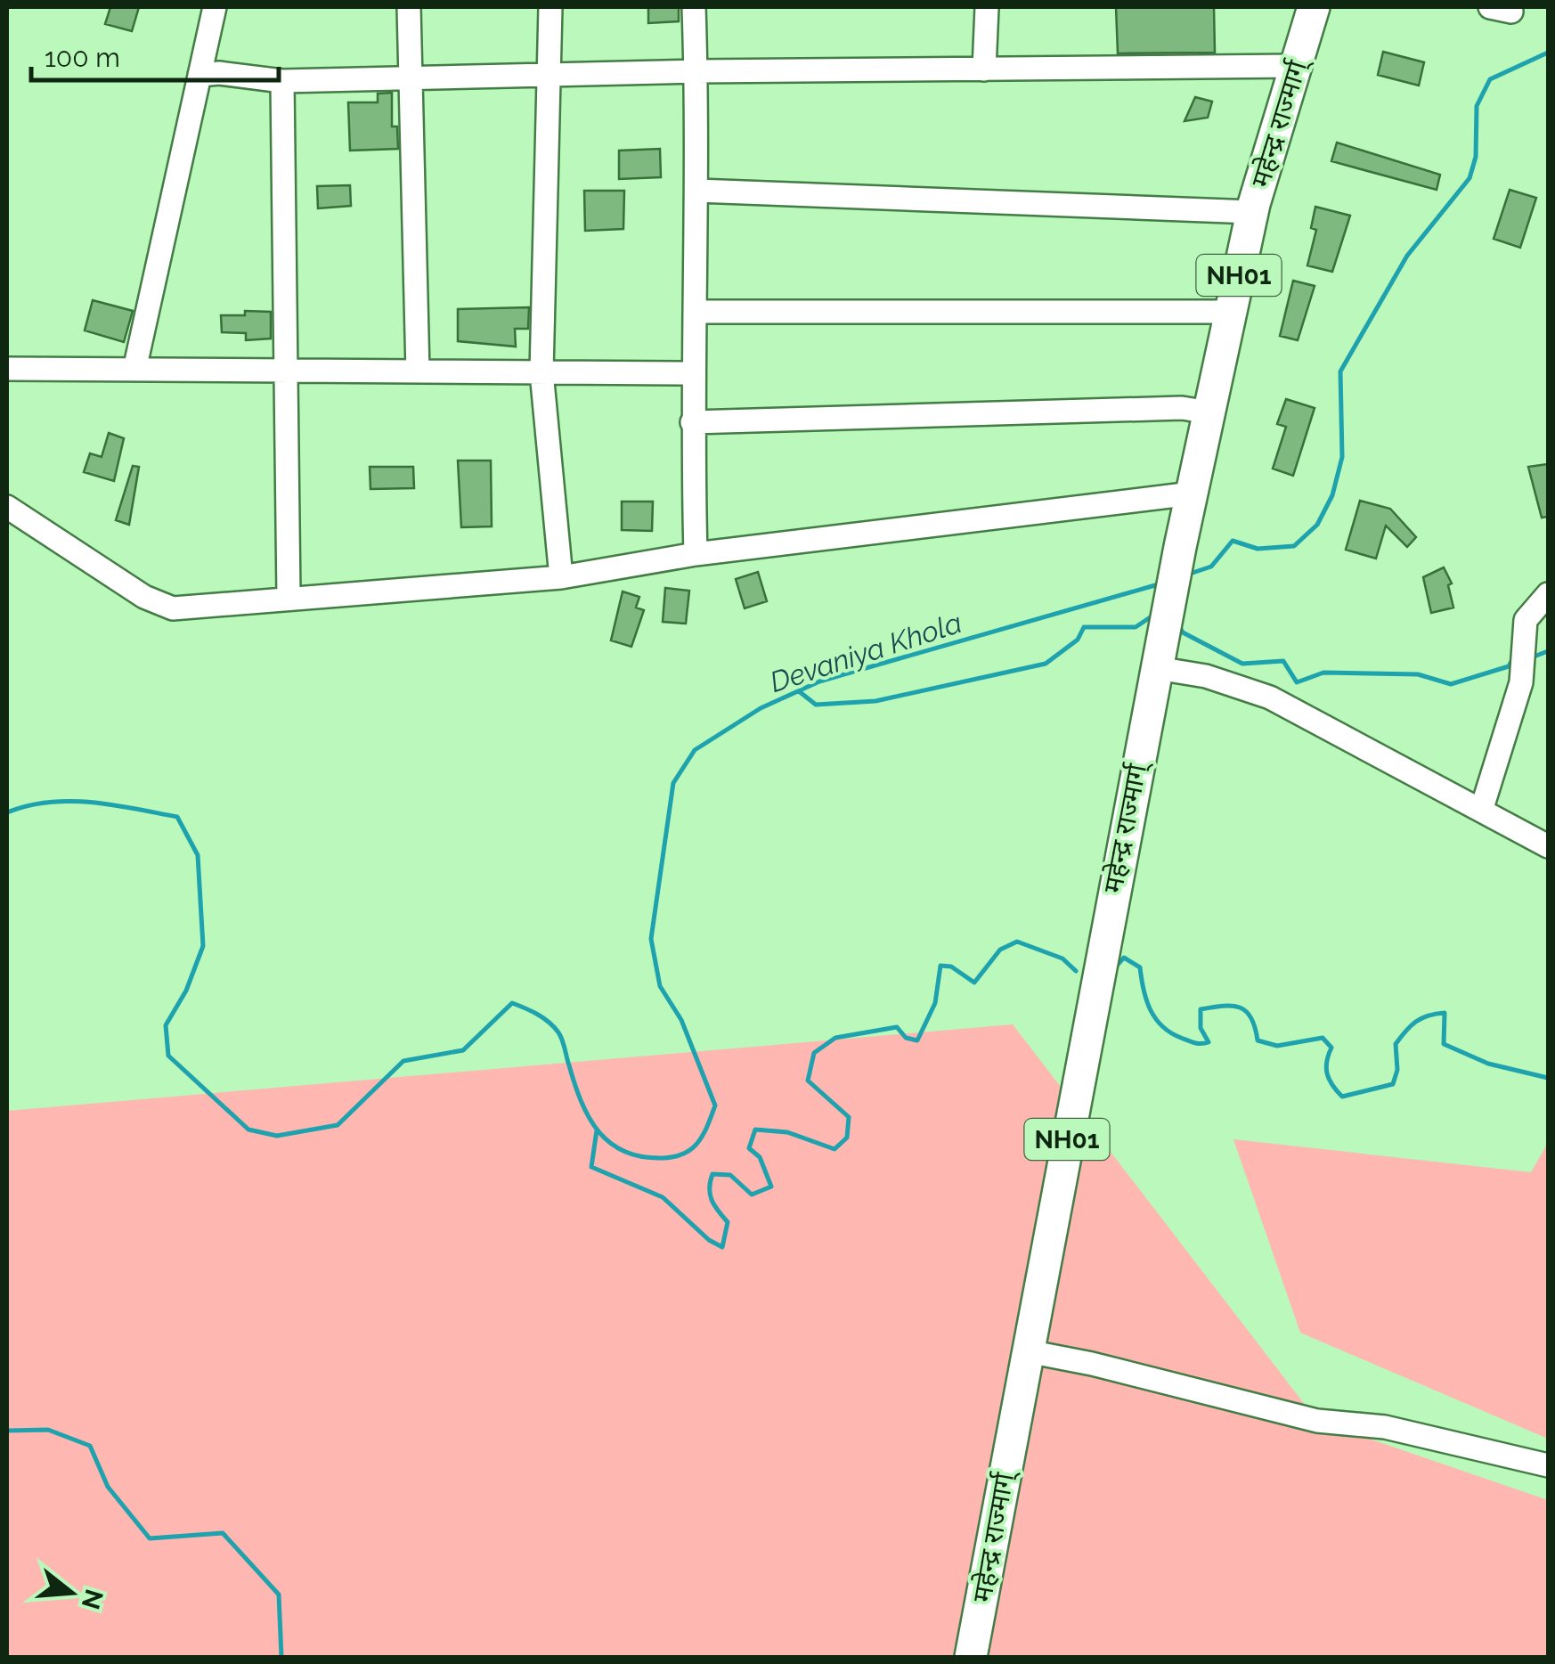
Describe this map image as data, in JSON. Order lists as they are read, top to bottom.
{
  "streets": {
    "highway": ["महेन्द्र राज्मार्ग्", "NH01"]
  },
  "water": ["Devaniya Khola"],
  "scale_bar": "100 m",
  "north": "right"
}
